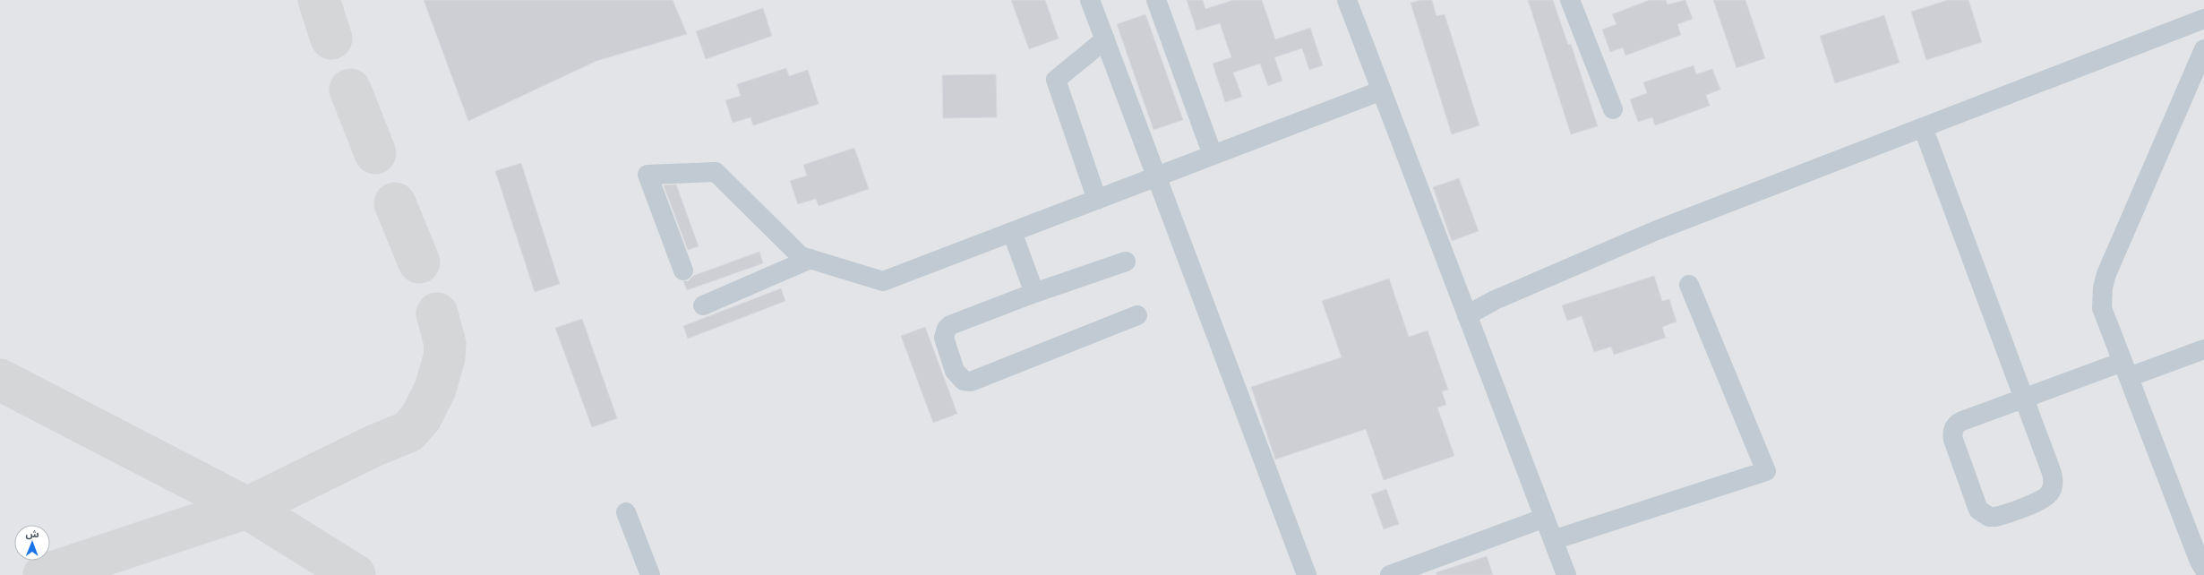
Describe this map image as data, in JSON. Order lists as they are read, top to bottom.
{
  "north": "top"
}
